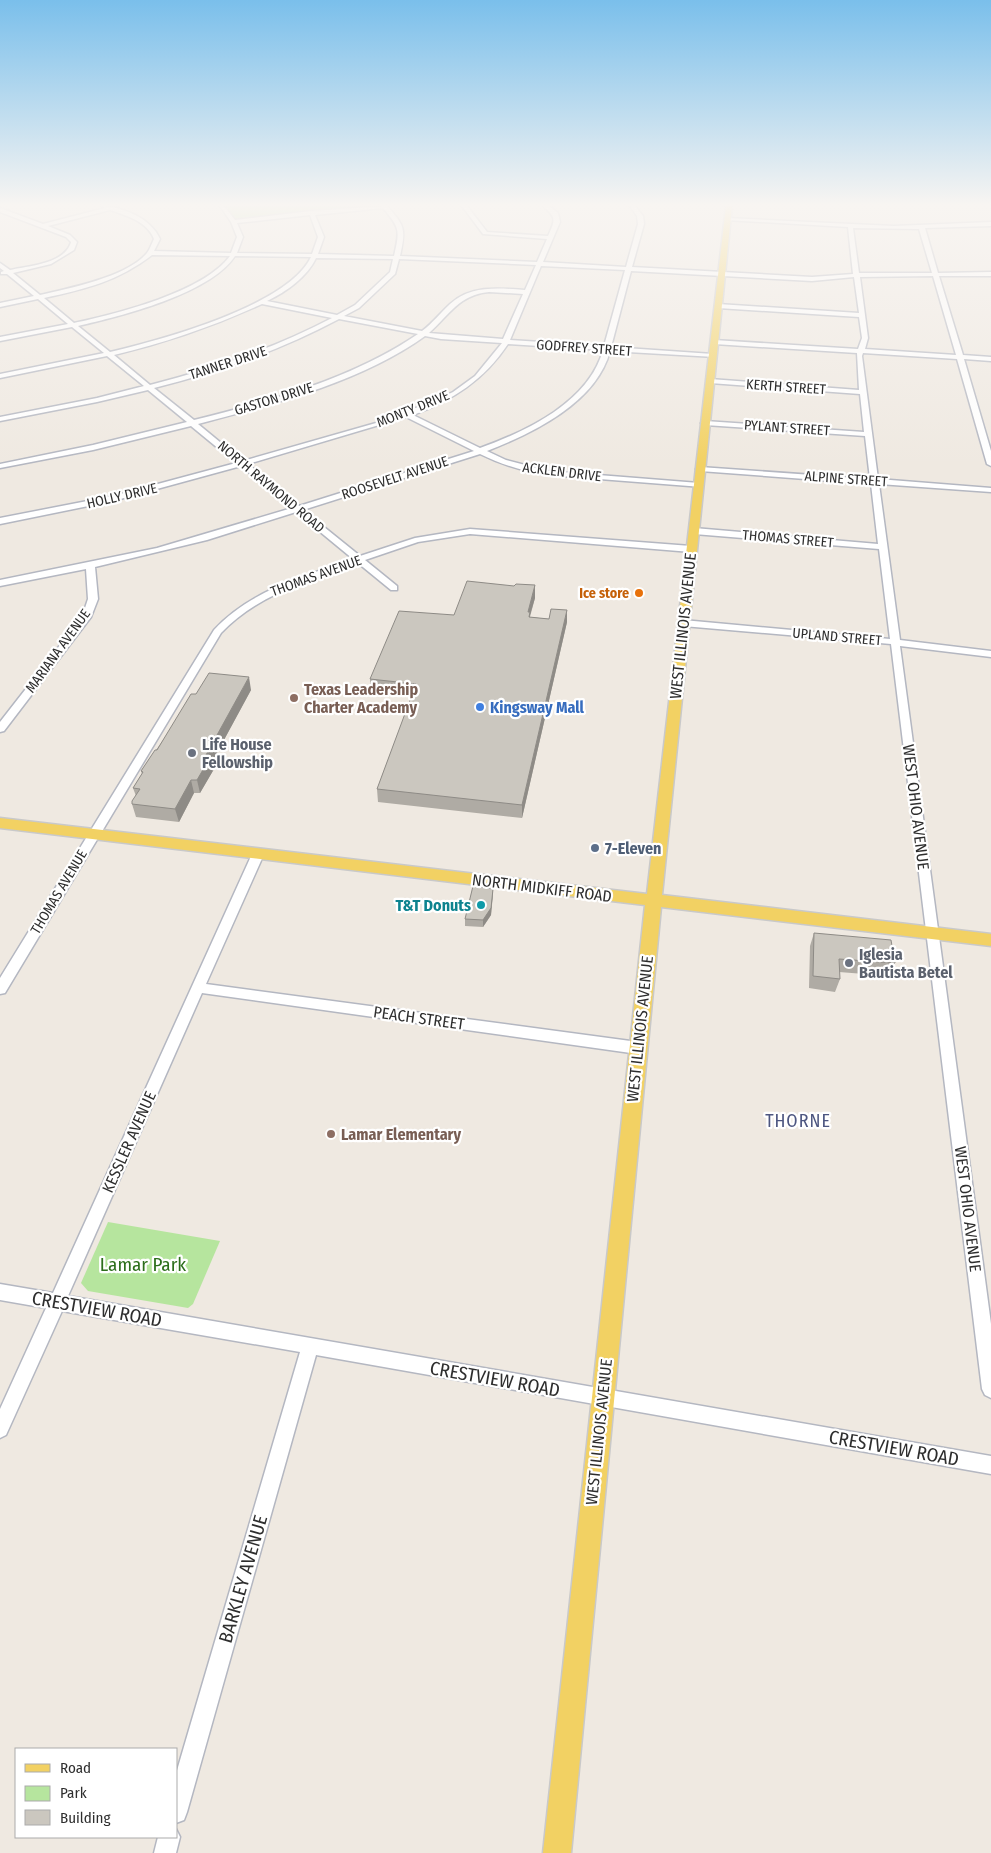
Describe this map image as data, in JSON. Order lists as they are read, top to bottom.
{
  "streets": {
    "main road": ["WEST ILLINOIS AVENUE", "NORTH MIDKIFF ROAD"],
    "street": [
      "GODFREY STREET",
      "TANNER DRIVE",
      "KERTH STREET",
      "GASTON DRIVE",
      "MONTY DRIVE",
      "PYLANT STREET",
      "ACKLEN DRIVE",
      "ROOSEVELT AVENUE",
      "ALPINE STREET",
      "NORTH RAYMOND ROAD",
      "HOLLY DRIVE",
      "THOMAS STREET",
      "THOMAS AVENUE",
      "UPLAND STREET",
      "MARIANA AVENUE",
      "WEST OHIO AVENUE",
      "PEACH STREET",
      "KESSLER AVENUE",
      "CRESTVIEW ROAD",
      "BARKLEY AVENUE"
    ]
  },
  "crossings": [
    ["GODFREY STREET", "TANNER DRIVE"],
    ["GODFREY STREET", "GASTON DRIVE"],
    ["GODFREY STREET", "MONTY DRIVE"],
    ["GODFREY STREET", "ROOSEVELT AVENUE"],
    ["GODFREY STREET", "WEST ILLINOIS AVENUE"],
    ["GODFREY STREET", "WEST OHIO AVENUE"],
    ["TANNER DRIVE", "NORTH RAYMOND ROAD"],
    ["KERTH STREET", "WEST ILLINOIS AVENUE"],
    ["KERTH STREET", "WEST OHIO AVENUE"],
    ["GASTON DRIVE", "NORTH RAYMOND ROAD"],
    ["MONTY DRIVE", "ACKLEN DRIVE"],
    ["MONTY DRIVE", "NORTH RAYMOND ROAD"],
    ["MONTY DRIVE", "HOLLY DRIVE"],
    ["PYLANT STREET", "WEST ILLINOIS AVENUE"],
    ["PYLANT STREET", "WEST OHIO AVENUE"],
    ["ACKLEN DRIVE", "ROOSEVELT AVENUE"],
    ["ACKLEN DRIVE", "ALPINE STREET"],
    ["ACKLEN DRIVE", "WEST ILLINOIS AVENUE"],
    ["ROOSEVELT AVENUE", "NORTH RAYMOND ROAD"],
    ["ROOSEVELT AVENUE", "MARIANA AVENUE"],
    ["ALPINE STREET", "WEST ILLINOIS AVENUE"],
    ["ALPINE STREET", "WEST OHIO AVENUE"],
    ["NORTH RAYMOND ROAD", "HOLLY DRIVE"],
    ["NORTH RAYMOND ROAD", "THOMAS AVENUE"],
    ["THOMAS STREET", "WEST ILLINOIS AVENUE"],
    ["THOMAS STREET", "WEST OHIO AVENUE"],
    ["THOMAS AVENUE", "WEST ILLINOIS AVENUE"],
    ["THOMAS AVENUE", "NORTH MIDKIFF ROAD"],
    ["WEST ILLINOIS AVENUE", "UPLAND STREET"],
    ["WEST ILLINOIS AVENUE", "NORTH MIDKIFF ROAD"],
    ["WEST ILLINOIS AVENUE", "PEACH STREET"],
    ["WEST ILLINOIS AVENUE", "CRESTVIEW ROAD"],
    ["UPLAND STREET", "WEST OHIO AVENUE"],
    ["WEST OHIO AVENUE", "NORTH MIDKIFF ROAD"],
    ["NORTH MIDKIFF ROAD", "KESSLER AVENUE"],
    ["PEACH STREET", "KESSLER AVENUE"],
    ["KESSLER AVENUE", "CRESTVIEW ROAD"],
    ["CRESTVIEW ROAD", "BARKLEY AVENUE"]
  ],
  "districts": ["THORNE"],
  "parks": ["Lamar Park"],
  "places": [
    "Ice store",
    "Texas Leadership Charter Academy",
    "Kingsway Mall",
    "Life House Fellowship",
    "7-Eleven",
    "T&T Donuts",
    "Iglesia Bautista Betel",
    "Lamar Elementary"
  ],
  "legend": ["Road", "Park", "Building"]
}
